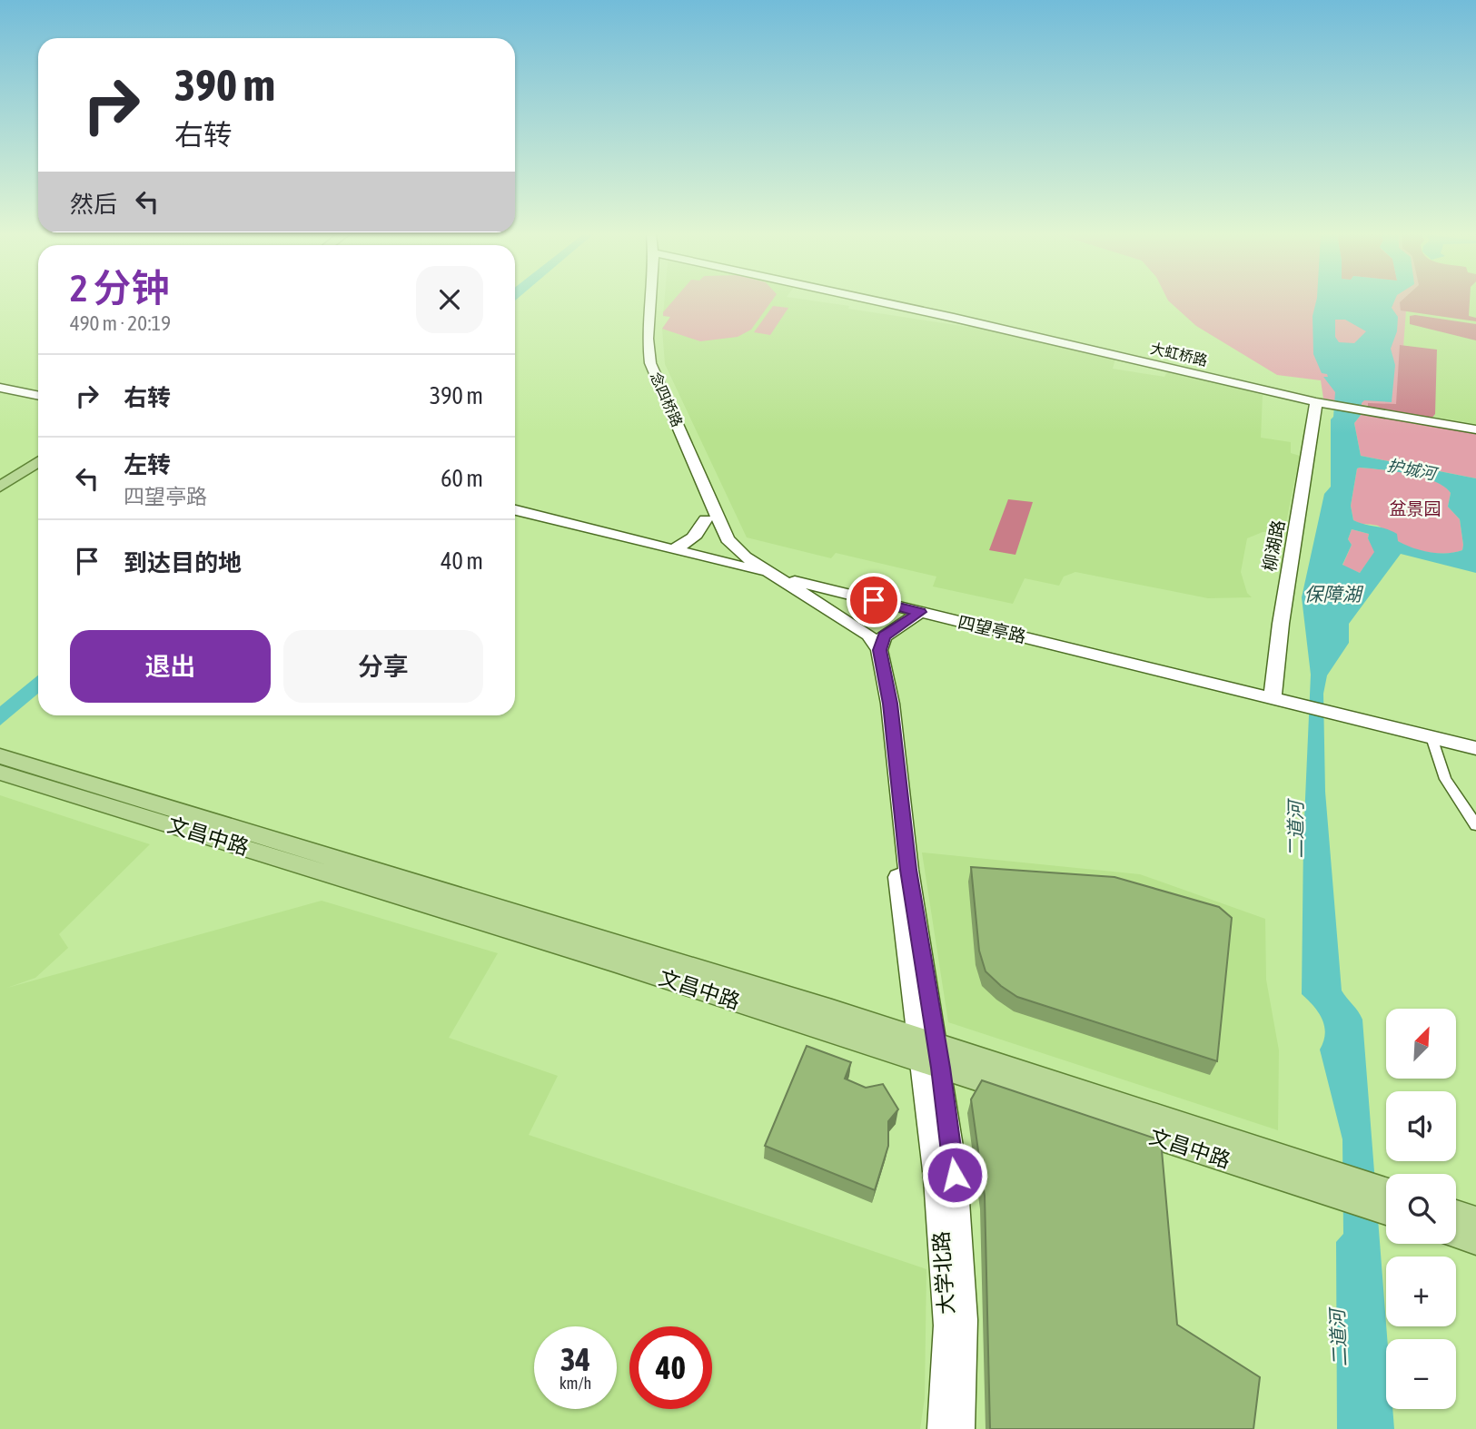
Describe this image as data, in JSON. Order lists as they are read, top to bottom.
{
  "streets": {
    "main road": ["文昌中路"],
    "street": [
      "大虹桥路",
      "念四桥路",
      "柳湖路",
      "四望亭路",
      "大学北路"
    ]
  },
  "crossings": [
    ["大虹桥路", "柳湖路"],
    ["念四桥路", "四望亭路"],
    ["念四桥路", "大学北路"],
    ["柳湖路", "四望亭路"],
    ["四望亭路", "大学北路"],
    ["文昌中路", "大学北路"]
  ],
  "water": ["护城河", "保障湖", "二道河"],
  "parks": ["盆景园"],
  "north": "top right",
  "page": {
    "turn": ["390 m", "右转"],
    "then": "然后",
    "heading": ["2 分钟", "490 m · 20:19"],
    "list": [
      {
        "name": "右转",
        "value": "390 m"
      },
      {
        "name": "左转",
        "note": "四望亭路",
        "value": "60 m"
      },
      {
        "name": "到达目的地",
        "value": "40 m"
      }
    ],
    "buttons": ["退出", "分享"],
    "map_buttons": ["+", "−"],
    "speed": "34 km/h",
    "limit": "40"
  }
}
